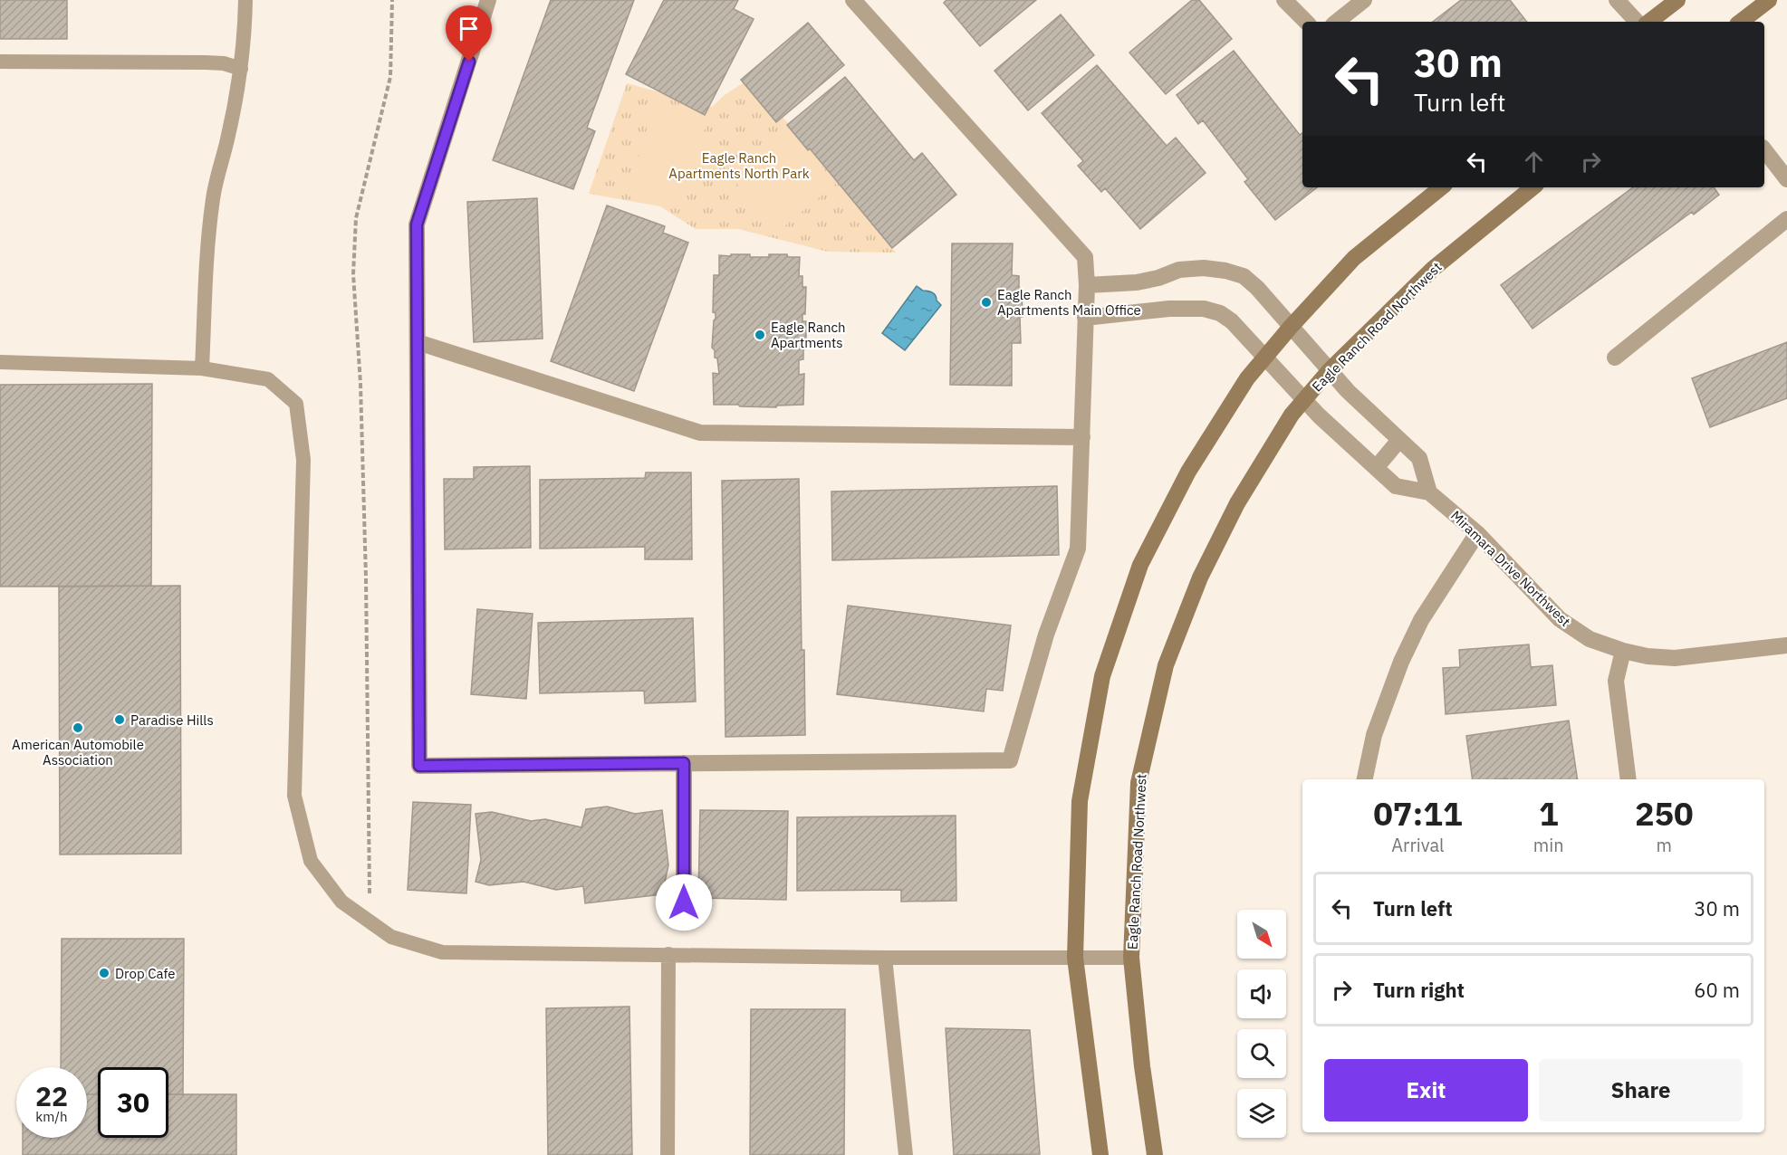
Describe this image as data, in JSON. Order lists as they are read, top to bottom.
{
  "streets": {
    "main road": ["Eagle Ranch Road Northwest"],
    "street": ["Miramara Drive Northwest"]
  },
  "crossings": [
    ["Eagle Ranch Road Northwest", "Miramara Drive Northwest"]
  ],
  "parks": ["Eagle Ranch Apartments North Park"],
  "places": [
    "Eagle Ranch Apartments Main Office",
    "Eagle Ranch Apartments",
    "Paradise Hills",
    "American Automobile Association",
    "Drop Cafe"
  ],
  "north": "bottom right",
  "page": {
    "turn": ["30 m", "Turn left"],
    "eta": [
      "07:11",
      "Arrival",
      "1",
      "min",
      "250",
      "m"
    ],
    "list": [
      {
        "name": "Turn left",
        "value": "30 m"
      },
      {
        "name": "Turn right",
        "value": "60 m"
      }
    ],
    "buttons": ["Exit", "Share"],
    "speed": "22 km/h",
    "limit": "30"
  }
}
